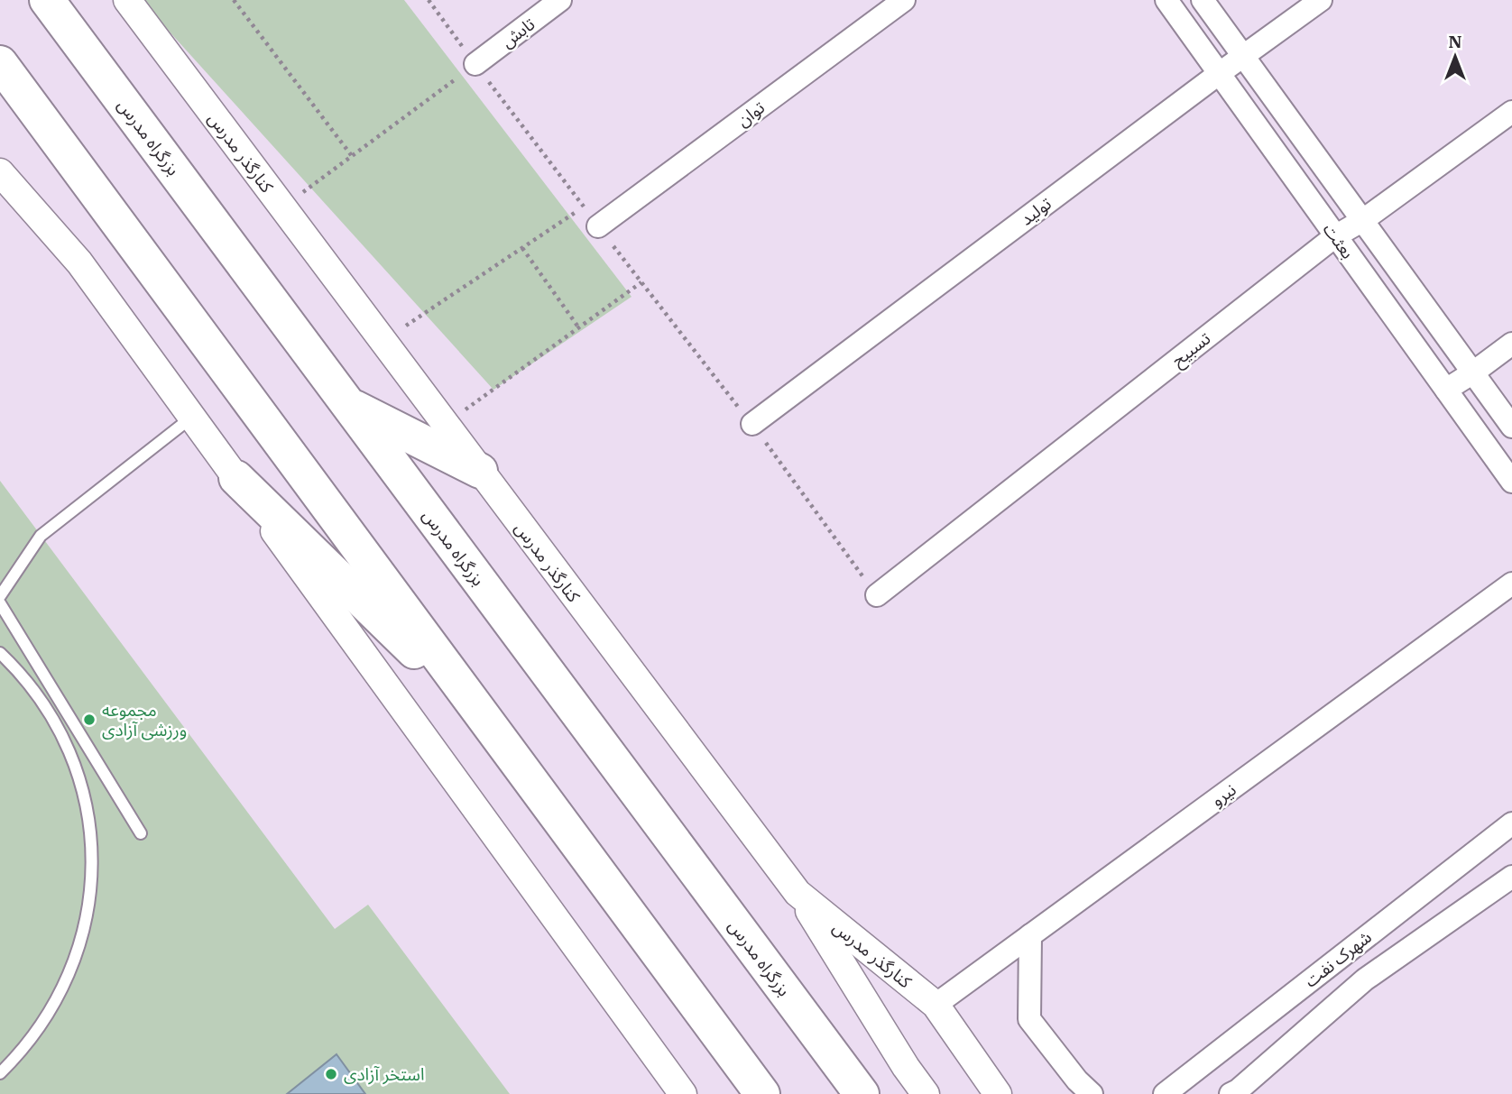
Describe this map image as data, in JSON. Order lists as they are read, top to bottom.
{
  "streets": {
    "highway": ["بزرگراه مدرس"],
    "street": [
      "تابش",
      "توان",
      "کنارگذر مدرس",
      "تولید",
      "بعثت",
      "تسبیح",
      "نیرو",
      "شهرک نفت"
    ]
  },
  "crossings": [
    ["کنارگذر مدرس", "نیرو"],
    ["تولید", "بعثت"],
    ["بعثت", "تسبیح"]
  ],
  "places": ["مجموعه ورزشی آزادی", "استخر آزادی"],
  "north": "top"
}
